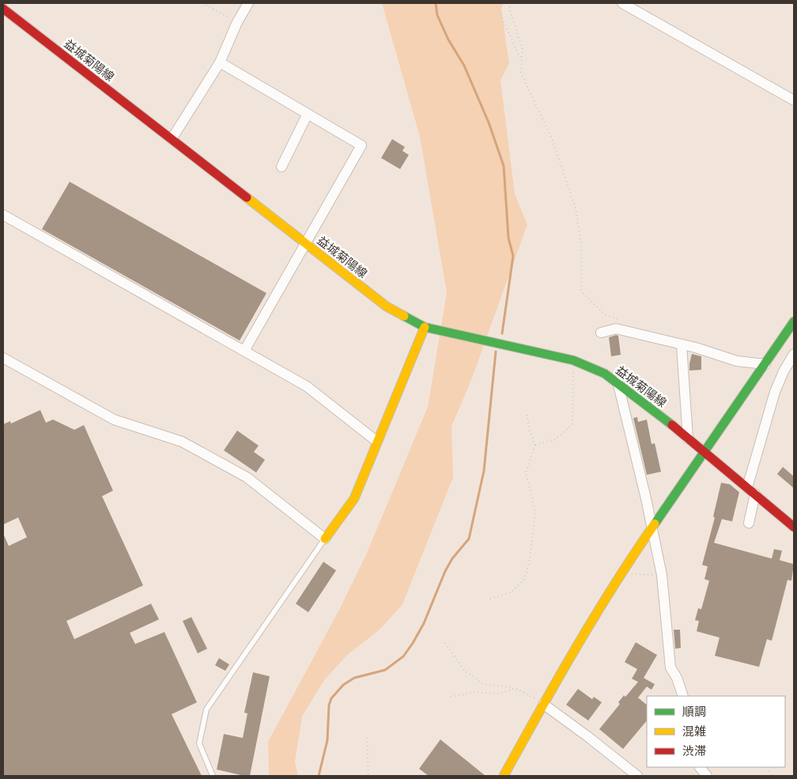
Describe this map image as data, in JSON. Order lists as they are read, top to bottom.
{
  "streets": {
    "street": ["益城菊陽線"]
  },
  "legend": ["順調", "混雑", "渋滞"]
}
